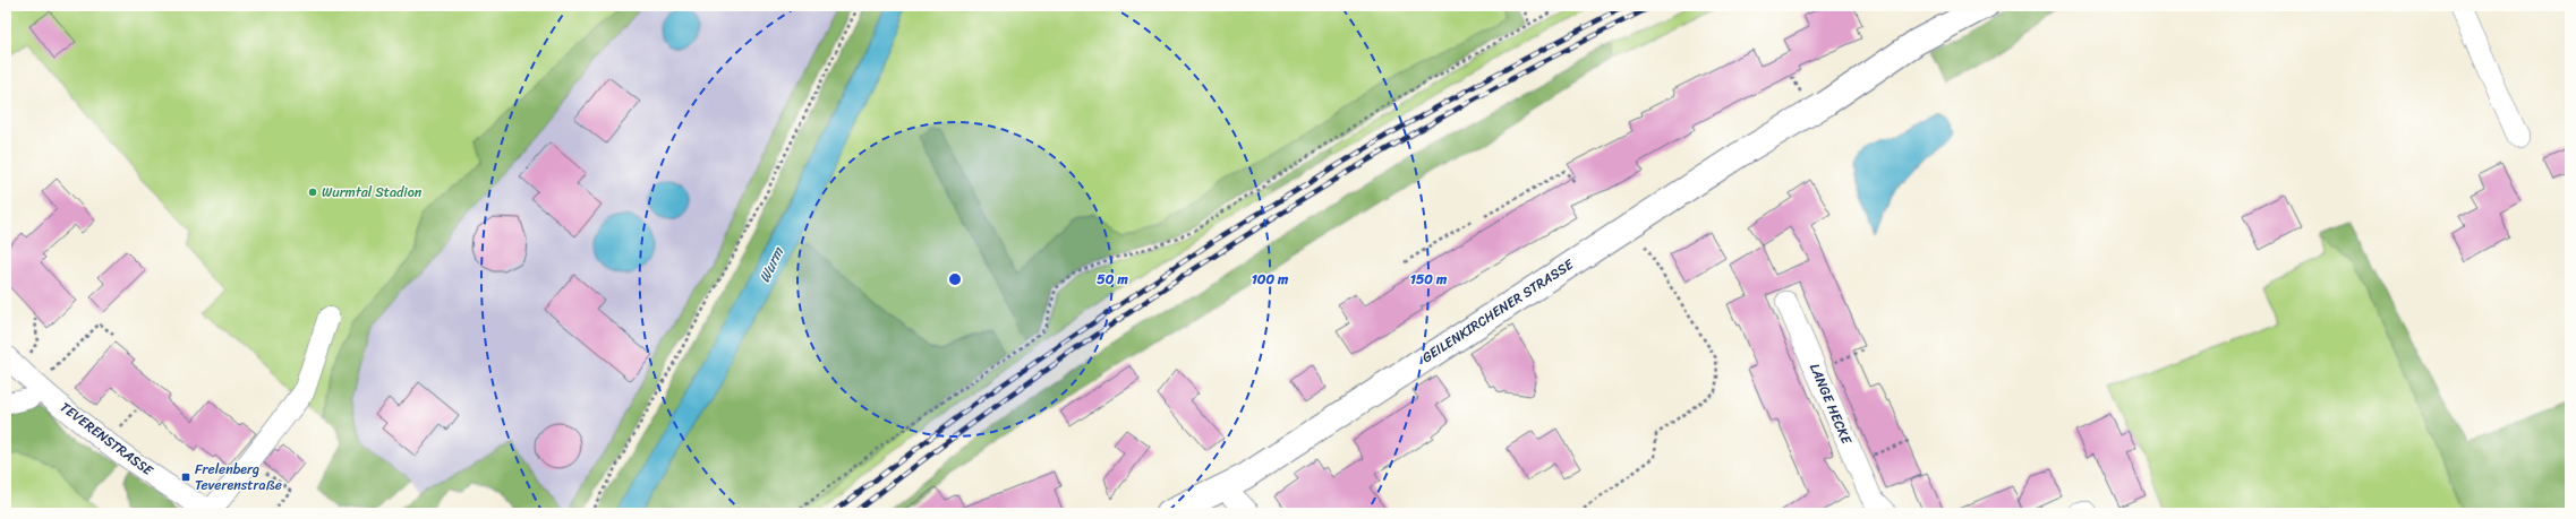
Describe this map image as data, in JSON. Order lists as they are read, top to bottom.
{
  "streets": {
    "main road": ["GEILENKIRCHENER STRASSE"],
    "street": ["LANGE HECKE", "TEVERENSTRASSE"]
  },
  "water": ["Wurm"],
  "places": {
    "other": ["Wurmtal Stadion"],
    "transit": ["Frelenberg Teverenstraße"]
  },
  "rings": ["50 m", "100 m", "150 m"]
}
